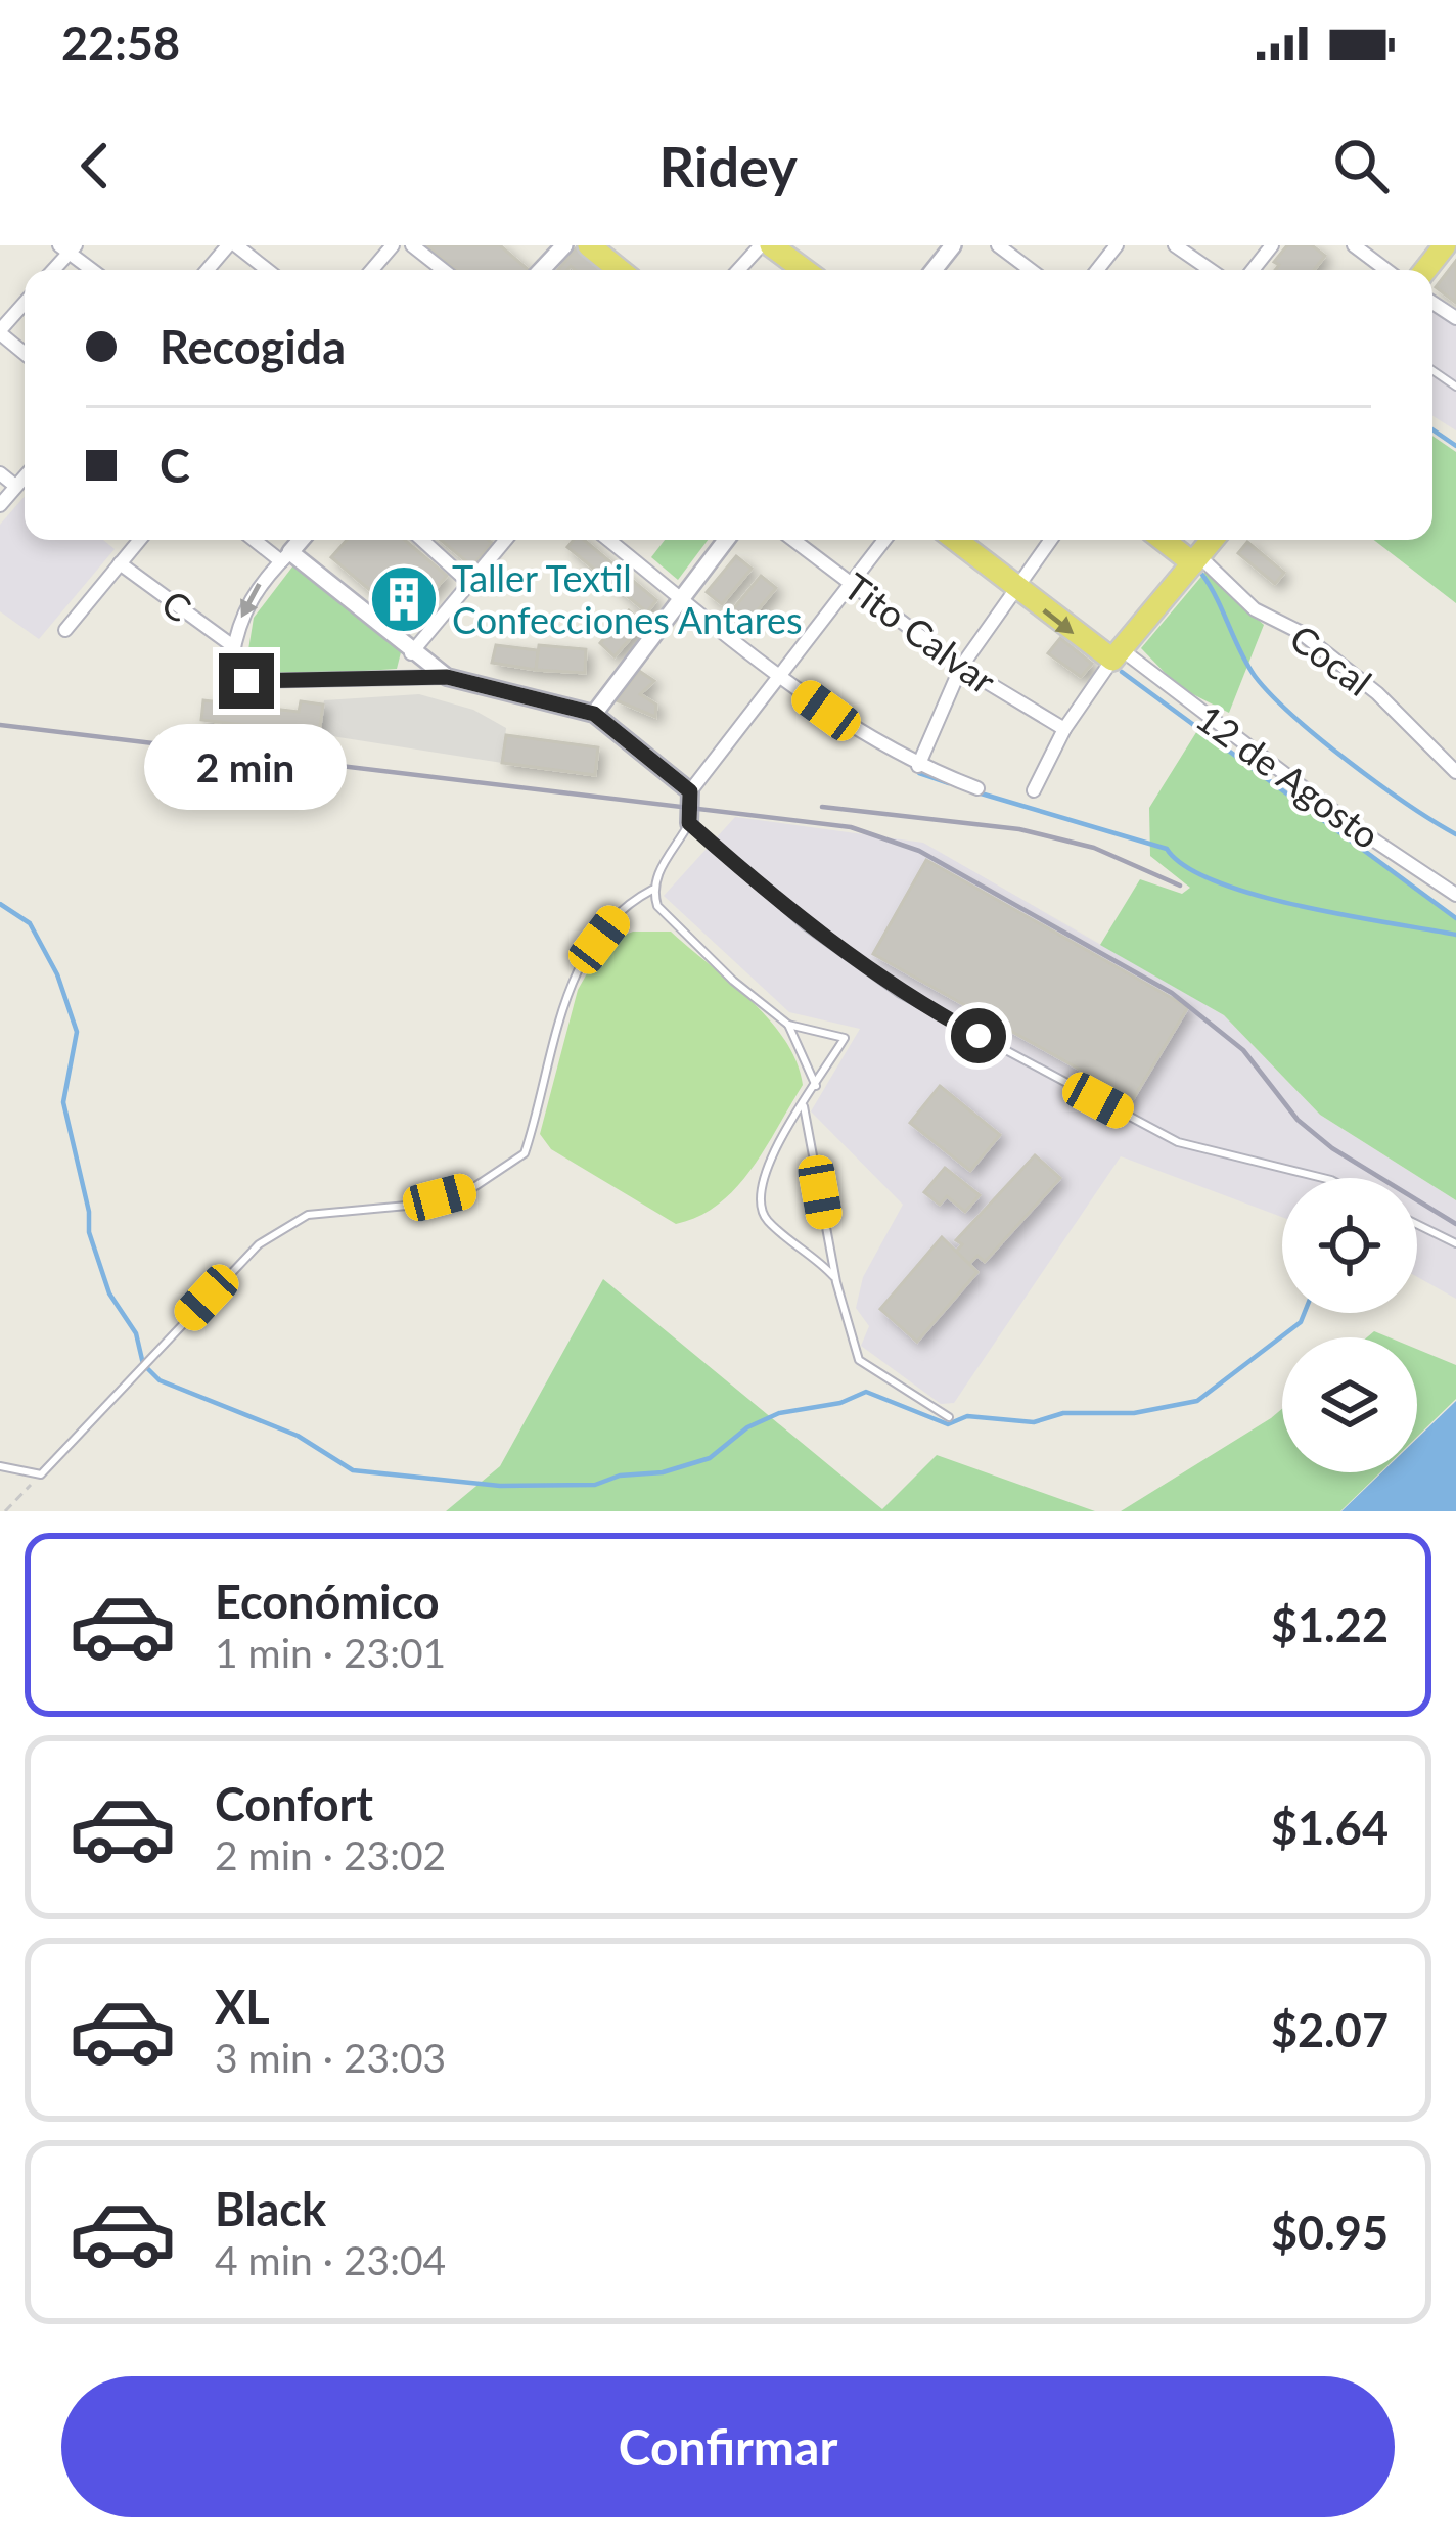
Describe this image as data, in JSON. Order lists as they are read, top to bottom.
{
  "streets": {
    "main road": ["Cocal", "12 de Agosto"],
    "street": ["C", "Tito Calvar"]
  },
  "places": {
    "building": ["Taller Textil Confecciones Antares"]
  },
  "page": {
    "status": "22:58",
    "header": "Ridey",
    "banner": ["Recogida", "C"],
    "bubble": "2 min",
    "list": [
      {
        "name": "Económico",
        "note": "1 min · 23:01",
        "value": "$1.22"
      },
      {
        "name": "Confort",
        "note": "2 min · 23:02",
        "value": "$1.64"
      },
      {
        "name": "XL",
        "note": "3 min · 23:03",
        "value": "$2.07"
      },
      {
        "name": "Black",
        "note": "4 min · 23:04",
        "value": "$0.95"
      }
    ],
    "buttons": "Confirmar"
  }
}
